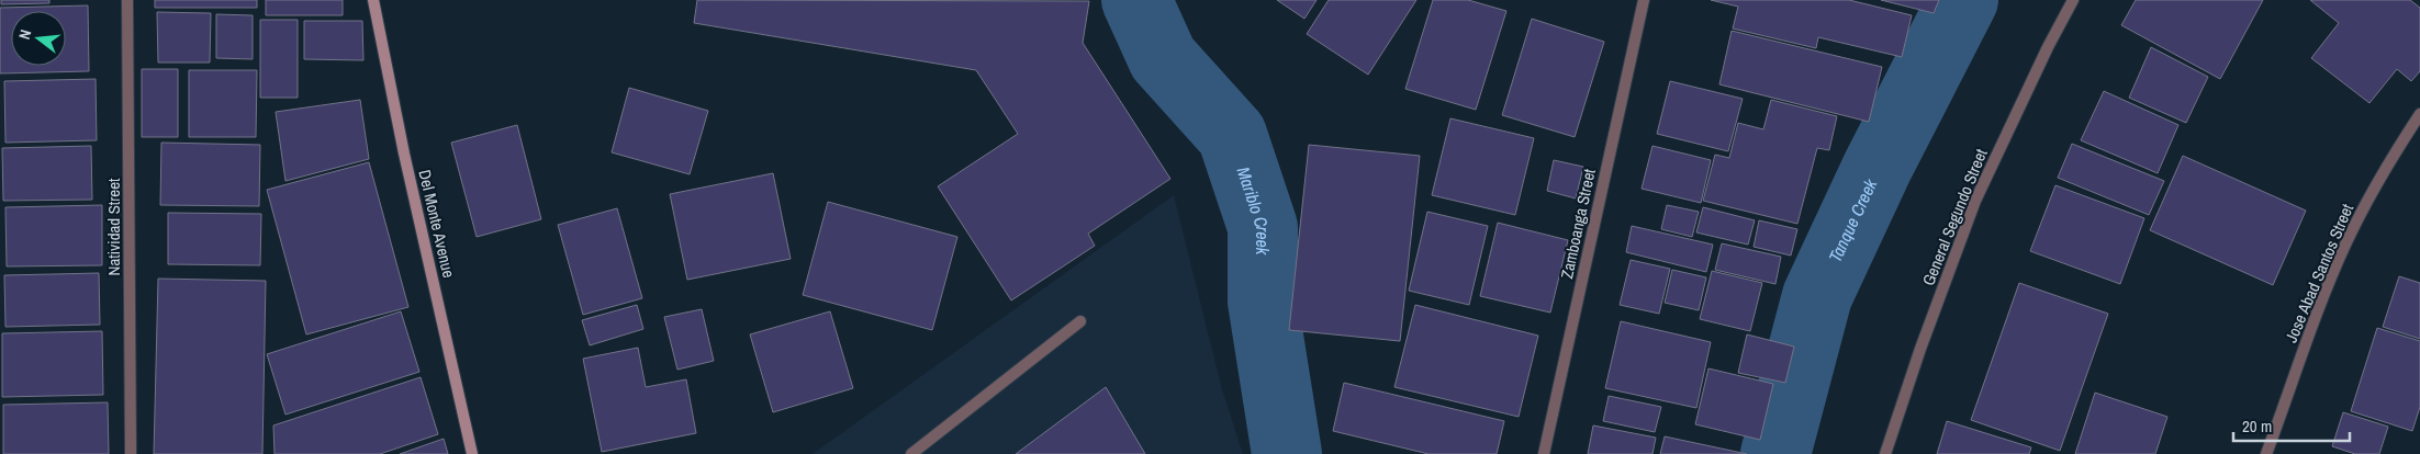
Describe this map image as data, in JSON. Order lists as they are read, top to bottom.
{
  "streets": {
    "main road": ["Del Monte Avenue"],
    "street": [
      "General Segundo Street",
      "Zamboanga Street",
      "Natividad Street",
      "Jose Abad Santos Street"
    ]
  },
  "water": ["Mariblo Creek", "Tanque Creek"],
  "scale_bar": "20 m",
  "north": "left"
}
